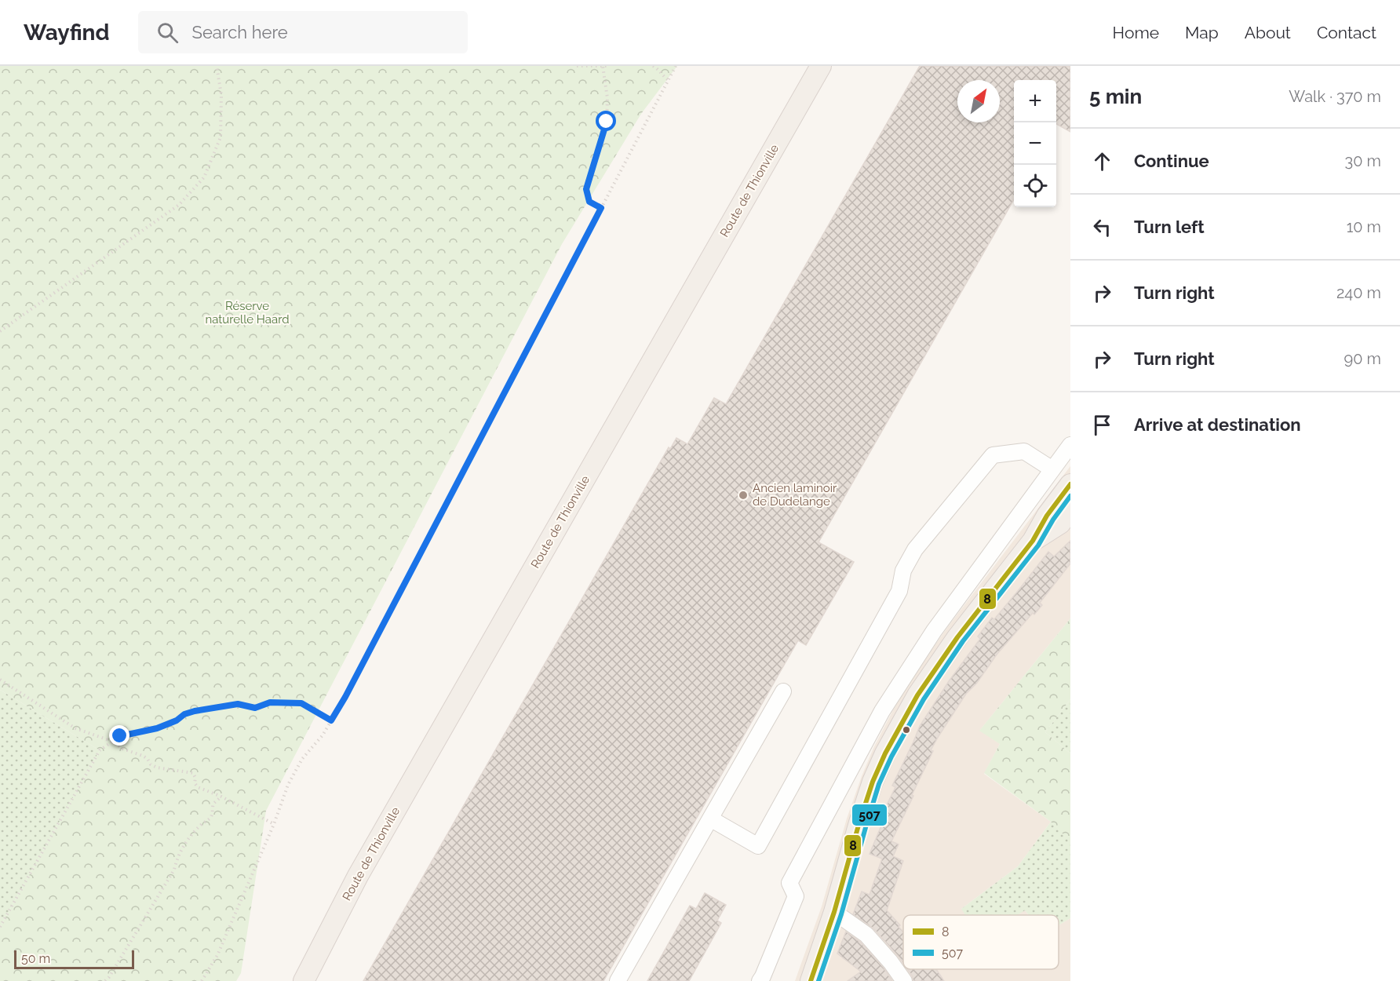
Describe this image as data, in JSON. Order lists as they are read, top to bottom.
{
  "streets": {
    "main road": ["Route de Thionville"]
  },
  "parks": ["Réserve naturelle Haard"],
  "places": ["Ancien laminoir de Dudelange"],
  "lines": ["transit line 8", "transit line 507"],
  "legend": ["8", "507"],
  "scale_bar": "50 m",
  "north": "top right",
  "page": {
    "header": "Wayfind",
    "search": "Search here",
    "nav": [
      "Home",
      "Map",
      "About",
      "Contact"
    ],
    "heading": ["5 min", "Walk · 370 m"],
    "map_buttons": ["+", "−"],
    "list": [
      ["Continue", "30 m"],
      ["Turn left", "10 m"],
      ["Turn right", "240 m"],
      ["Turn right", "90 m"],
      "Arrive at destination"
    ],
    "scale": "50 m"
  }
}
